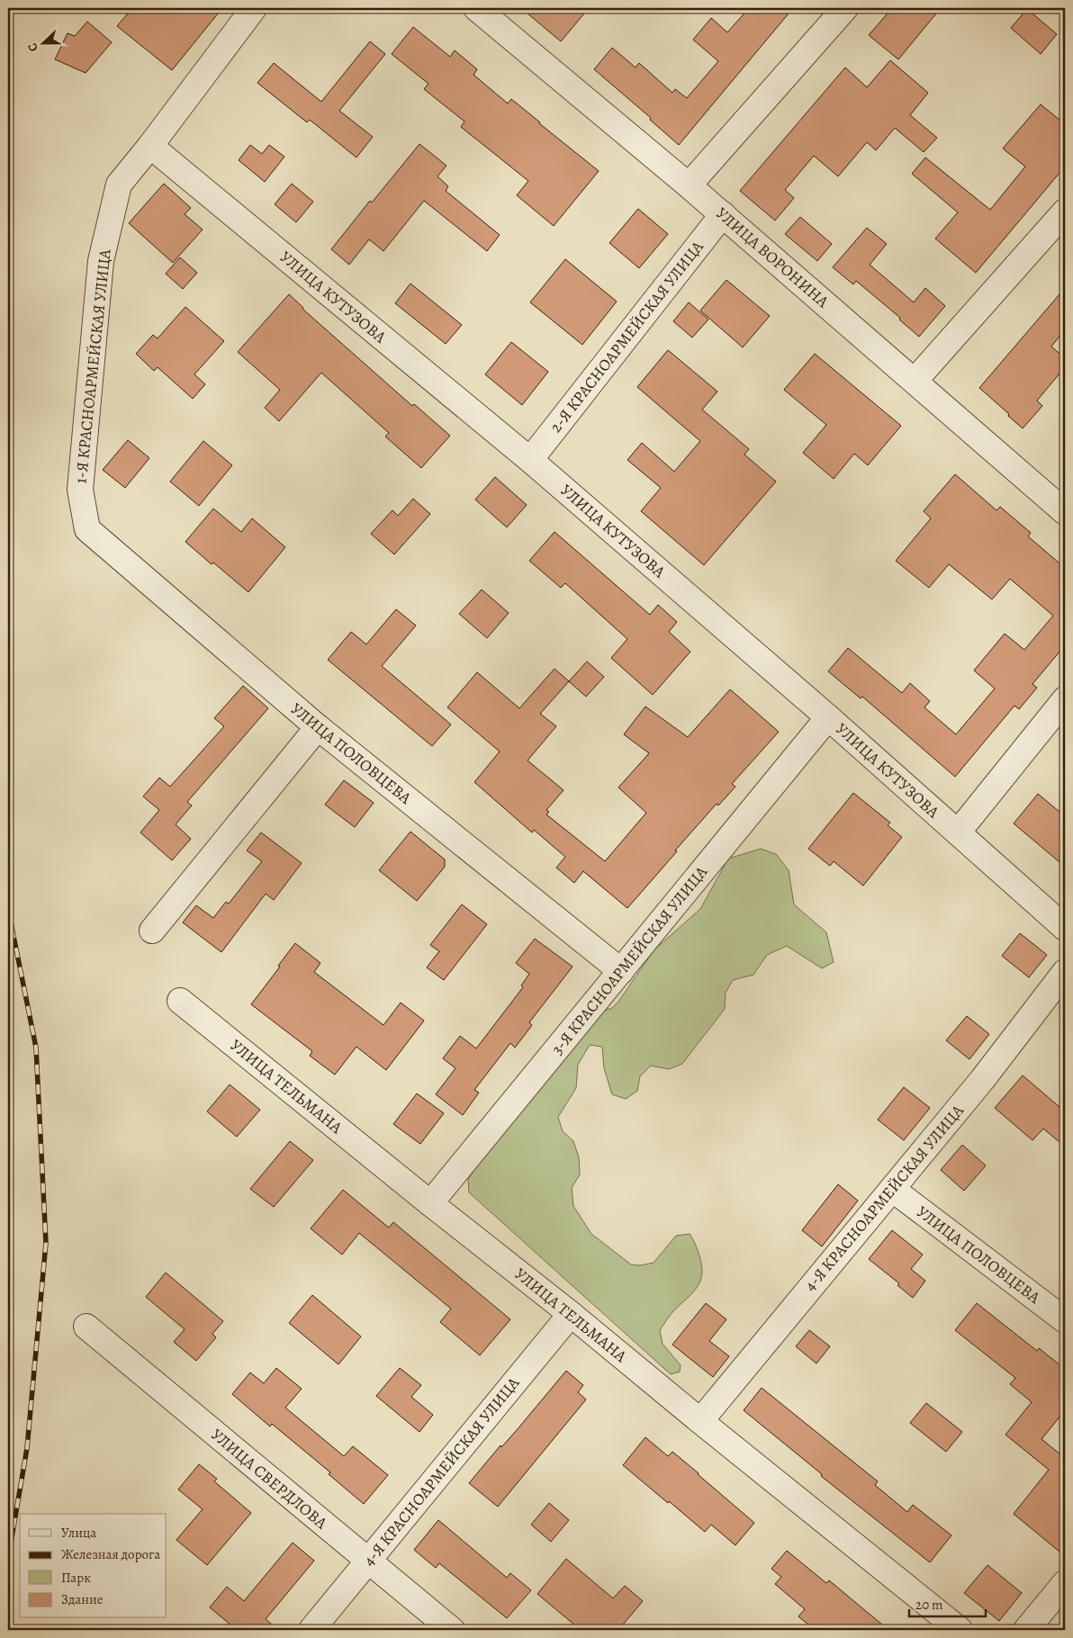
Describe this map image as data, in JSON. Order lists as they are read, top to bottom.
{
  "streets": {
    "street": [
      "УЛИЦА ВОРОНИНА",
      "УЛИЦА КУТУЗОВА",
      "2-Я КРАСНОАРМЕЙСКАЯ УЛИЦА",
      "1-Я КРАСНОАРМЕЙСКАЯ УЛИЦА",
      "УЛИЦА ПОЛОВЦЕВА",
      "3-Я КРАСНОАРМЕЙСКАЯ УЛИЦА",
      "УЛИЦА ТЕЛЬМАНА",
      "4-Я КРАСНОАРМЕЙСКАЯ УЛИЦА",
      "УЛИЦА СВЕРДЛОВА"
    ]
  },
  "crossings": [
    ["УЛИЦА ВОРОНИНА", "2-Я КРАСНОАРМЕЙСКАЯ УЛИЦА"],
    ["УЛИЦА КУТУЗОВА", "2-Я КРАСНОАРМЕЙСКАЯ УЛИЦА"],
    ["УЛИЦА КУТУЗОВА", "1-Я КРАСНОАРМЕЙСКАЯ УЛИЦА"],
    ["УЛИЦА КУТУЗОВА", "3-Я КРАСНОАРМЕЙСКАЯ УЛИЦА"],
    ["1-Я КРАСНОАРМЕЙСКАЯ УЛИЦА", "УЛИЦА ПОЛОВЦЕВА"],
    ["УЛИЦА ПОЛОВЦЕВА", "3-Я КРАСНОАРМЕЙСКАЯ УЛИЦА"],
    ["УЛИЦА ПОЛОВЦЕВА", "4-Я КРАСНОАРМЕЙСКАЯ УЛИЦА"],
    ["3-Я КРАСНОАРМЕЙСКАЯ УЛИЦА", "УЛИЦА ТЕЛЬМАНА"],
    ["УЛИЦА ТЕЛЬМАНА", "4-Я КРАСНОАРМЕЙСКАЯ УЛИЦА"],
    ["4-Я КРАСНОАРМЕЙСКАЯ УЛИЦА", "УЛИЦА СВЕРДЛОВА"]
  ],
  "legend": [
    "Улица",
    "Железная дорога",
    "Парк",
    "Здание"
  ],
  "scale_bar": "20 m",
  "north": "left"
}
